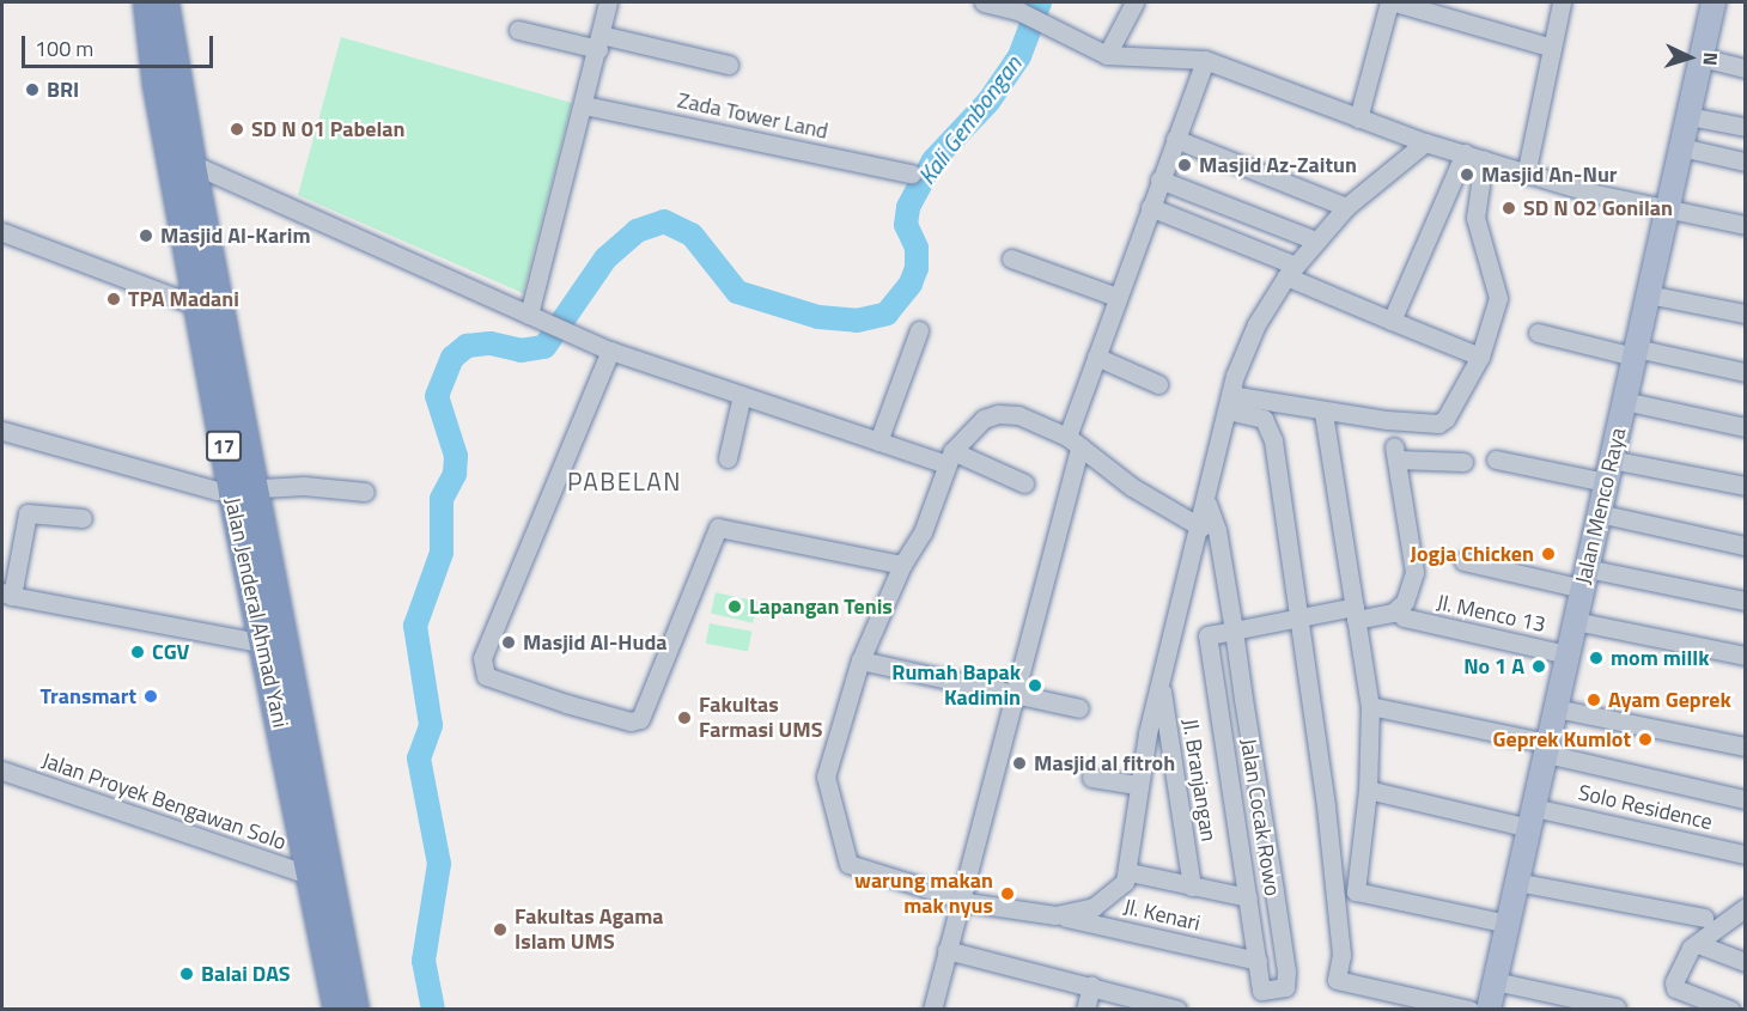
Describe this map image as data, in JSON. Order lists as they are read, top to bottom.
{
  "streets": {
    "highway": ["17", "Jalan Jenderal Ahmad Yani"],
    "main road": ["Jalan Menco Raya"],
    "street": [
      "Zada Tower Land",
      "Jl. Menco 13",
      "Jl. Branjangan",
      "Jalan Proyek Bengawan Solo",
      "Solo Residence",
      "Jalan Cocak Rowo",
      "Jl. Kenari"
    ]
  },
  "crossings": [
    ["Jalan Menco Raya", "Jl. Menco 13"],
    ["Jalan Menco Raya", "Solo Residence"],
    ["Jalan Jenderal Ahmad Yani", "Jalan Proyek Bengawan Solo"],
    ["Jalan Cocak Rowo", "Jl. Kenari"]
  ],
  "districts": ["PABELAN"],
  "water": ["Kali Gembongan"],
  "places": [
    "BRI",
    "SD N 01 Pabelan",
    "Masjid Az-Zaitun",
    "Masjid An-Nur",
    "SD N 02 Gonilan",
    "Masjid Al-Karim",
    "TPA Madani",
    "Jogja Chicken",
    "Lapangan Tenis",
    "Masjid Al-Huda",
    "CGV",
    "mom millk",
    "No 1 A",
    "Rumah Bapak Kadimin",
    "Transmart",
    "Ayam Geprek",
    "Fakultas Farmasi UMS",
    "Geprek Kumlot",
    "Masjid al fitroh",
    "warung makan mak nyus",
    "Fakultas Agama Islam UMS",
    "Balai DAS"
  ],
  "scale_bar": "100 m",
  "north": "right"
}
